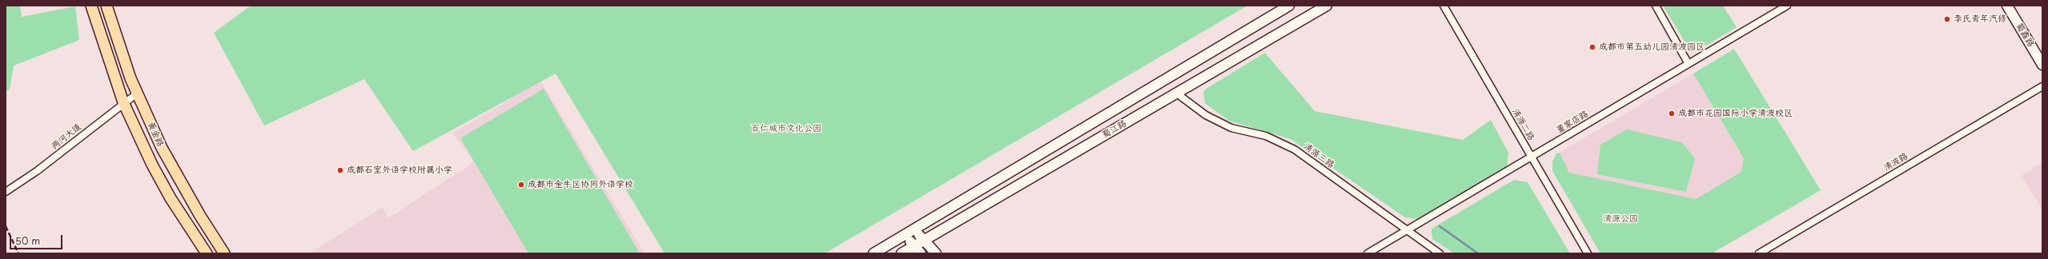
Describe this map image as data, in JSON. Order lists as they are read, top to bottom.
{
  "streets": {
    "main road": ["黄金路"],
    "street": [
      "蜀鑫路",
      "董家店路",
      "清源二路",
      "蜀江路",
      "两河大道",
      "清源三路",
      "清波路"
    ]
  },
  "crossings": [
    ["董家店路", "清源二路"],
    ["董家店路", "清源三路"],
    ["蜀江路", "清源三路"],
    ["黄金路", "两河大道"]
  ],
  "parks": ["百仁城市文化公园", "清源公园"],
  "places": [
    "李氏青年汽修",
    "成都市第五幼儿园清波园区",
    "成都市花园国际小学清波校区",
    "成都石室外语学校附属小学",
    "成都市金牛区协同外语学校"
  ],
  "scale_bar": "50 m"
}
